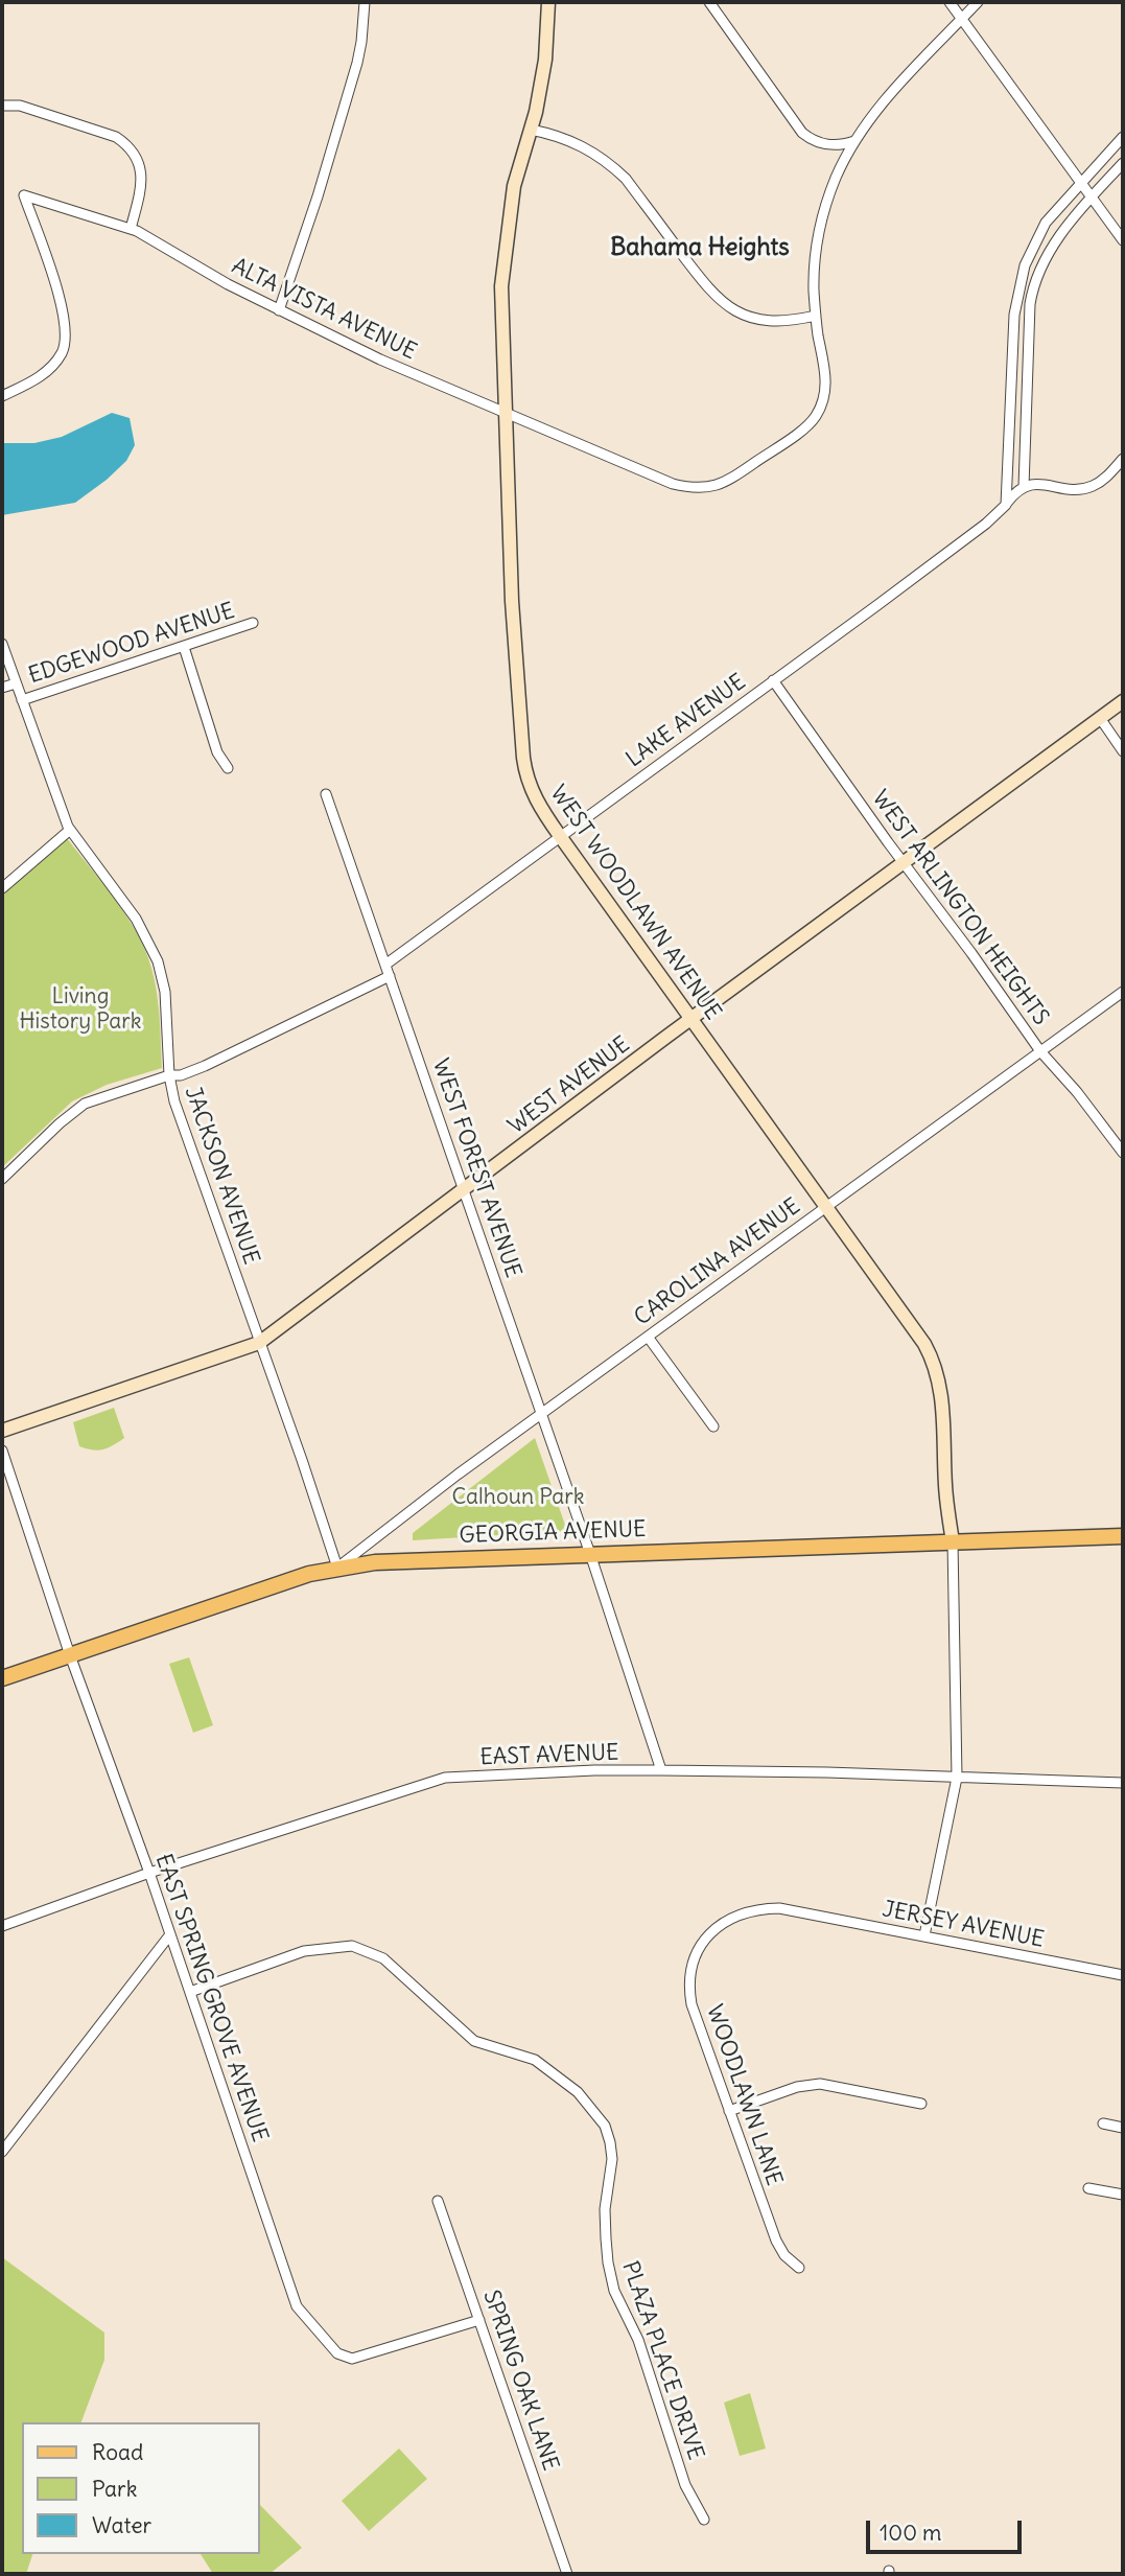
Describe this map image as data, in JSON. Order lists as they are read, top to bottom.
{
  "streets": {
    "main road": ["GEORGIA AVENUE"],
    "street": [
      "ALTA VISTA AVENUE",
      "EDGEWOOD AVENUE",
      "LAKE AVENUE",
      "WEST WOODLAWN AVENUE",
      "WEST ARLINGTON HEIGHTS",
      "WEST AVENUE",
      "WEST FOREST AVENUE",
      "JACKSON AVENUE",
      "CAROLINA AVENUE",
      "EAST AVENUE",
      "JERSEY AVENUE",
      "EAST SPRING GROVE AVENUE",
      "WOODLAWN LANE",
      "PLAZA PLACE DRIVE",
      "SPRING OAK LANE"
    ]
  },
  "crossings": [
    ["ALTA VISTA AVENUE", "WEST WOODLAWN AVENUE"],
    ["EDGEWOOD AVENUE", "JACKSON AVENUE"],
    ["LAKE AVENUE", "WEST WOODLAWN AVENUE"],
    ["LAKE AVENUE", "WEST ARLINGTON HEIGHTS"],
    ["LAKE AVENUE", "WEST FOREST AVENUE"],
    ["WEST WOODLAWN AVENUE", "WEST AVENUE"],
    ["WEST WOODLAWN AVENUE", "CAROLINA AVENUE"],
    ["WEST WOODLAWN AVENUE", "GEORGIA AVENUE"],
    ["WEST ARLINGTON HEIGHTS", "WEST AVENUE"],
    ["WEST ARLINGTON HEIGHTS", "CAROLINA AVENUE"],
    ["WEST AVENUE", "WEST FOREST AVENUE"],
    ["WEST AVENUE", "JACKSON AVENUE"],
    ["WEST FOREST AVENUE", "CAROLINA AVENUE"],
    ["WEST FOREST AVENUE", "GEORGIA AVENUE"],
    ["WEST FOREST AVENUE", "EAST AVENUE"],
    ["JACKSON AVENUE", "CAROLINA AVENUE"],
    ["JACKSON AVENUE", "GEORGIA AVENUE"],
    ["CAROLINA AVENUE", "GEORGIA AVENUE"],
    ["GEORGIA AVENUE", "EAST SPRING GROVE AVENUE"],
    ["EAST AVENUE", "EAST SPRING GROVE AVENUE"],
    ["JERSEY AVENUE", "WOODLAWN LANE"],
    ["EAST SPRING GROVE AVENUE", "PLAZA PLACE DRIVE"],
    ["EAST SPRING GROVE AVENUE", "SPRING OAK LANE"]
  ],
  "districts": ["Bahama Heights"],
  "parks": ["Living History Park", "Calhoun Park"],
  "legend": ["Road", "Park", "Water"],
  "scale_bar": "100 m"
}
